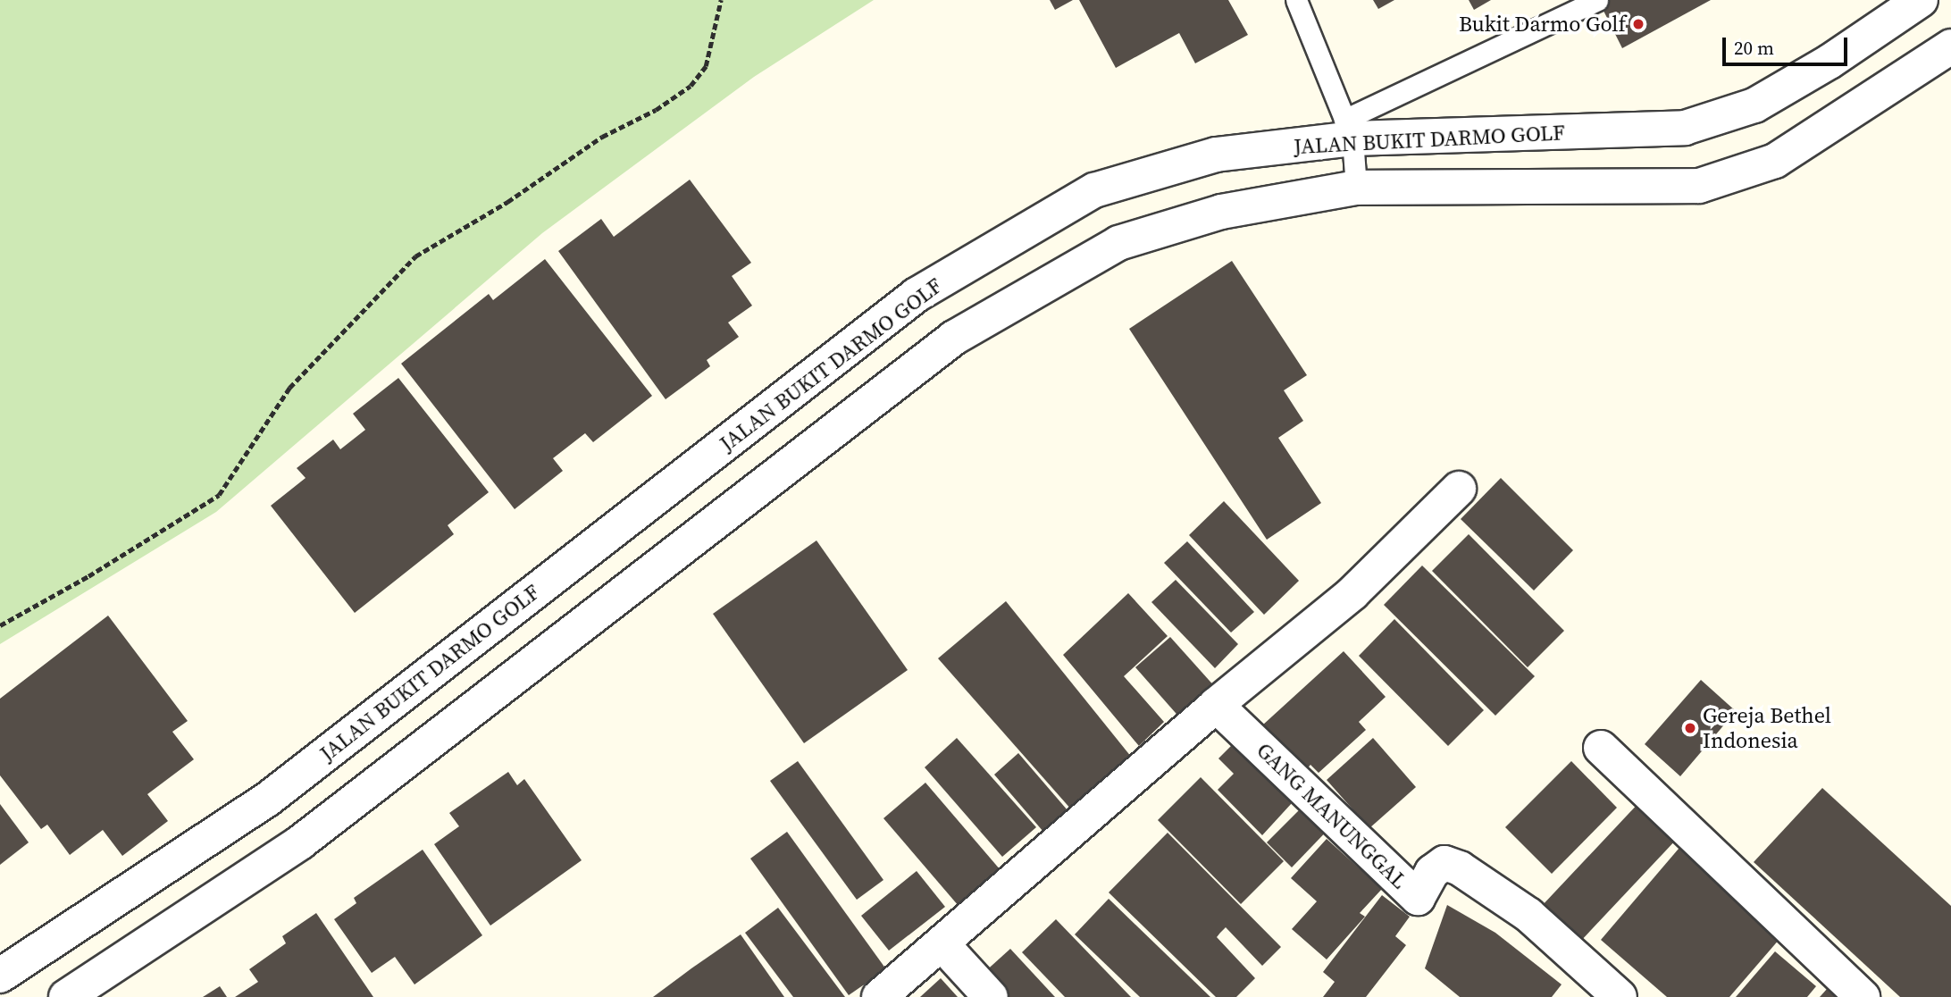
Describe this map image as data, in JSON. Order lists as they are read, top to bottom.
{
  "streets": {
    "street": ["JALAN BUKIT DARMO GOLF", "GANG MANUNGGAL"]
  },
  "places": ["Bukit Darmo Golf", "Gereja Bethel Indonesia"],
  "scale_bar": "20 m"
}
